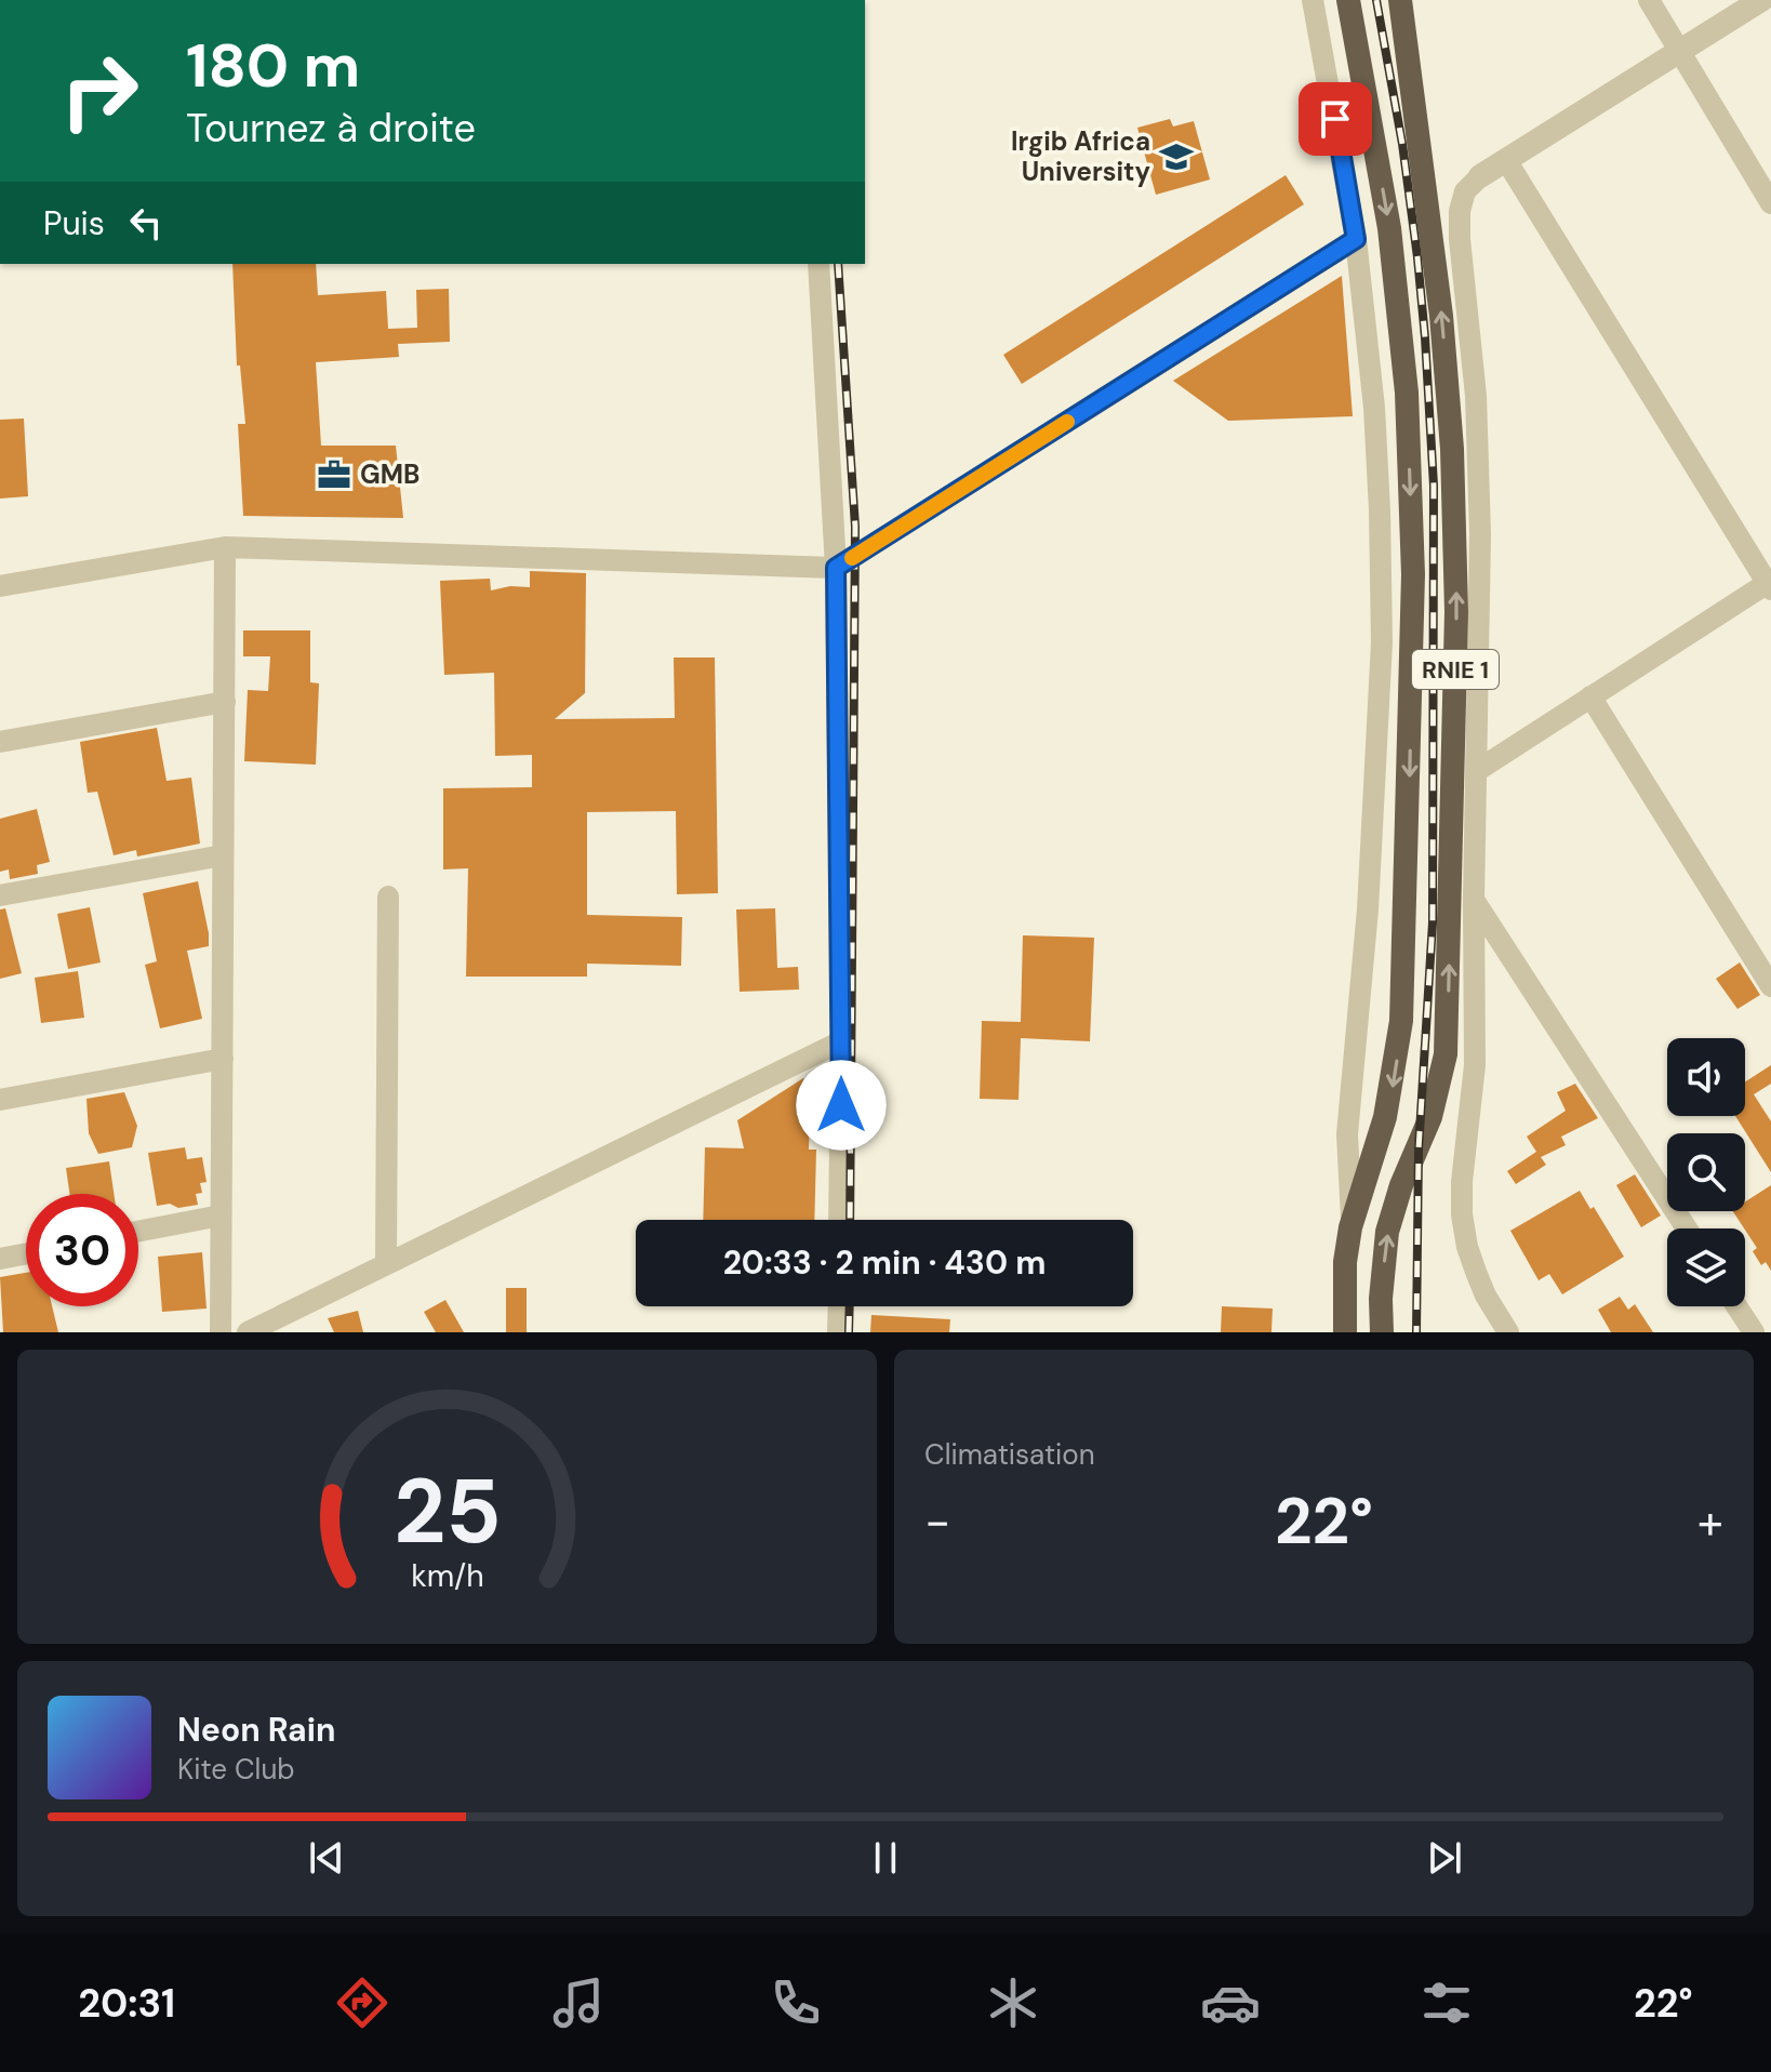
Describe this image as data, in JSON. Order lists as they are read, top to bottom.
{
  "streets": {
    "highway": ["RNIE 1"]
  },
  "places": {
    "school or university": ["Irgib Africa University"],
    "office": ["GMB"]
  },
  "page": {
    "turn": ["180 m", "Tournez à droite"],
    "then": "Puis",
    "limit": "30",
    "trip": "20:33 · 2 min · 430 m",
    "tile": "Climatisation",
    "heat": ["−", "22°", "+"],
    "song": ["Neon Rain", "Kite Club"],
    "tabs": ["20:31", "22°"],
    "gauge": ["25", "km/h"]
  }
}
